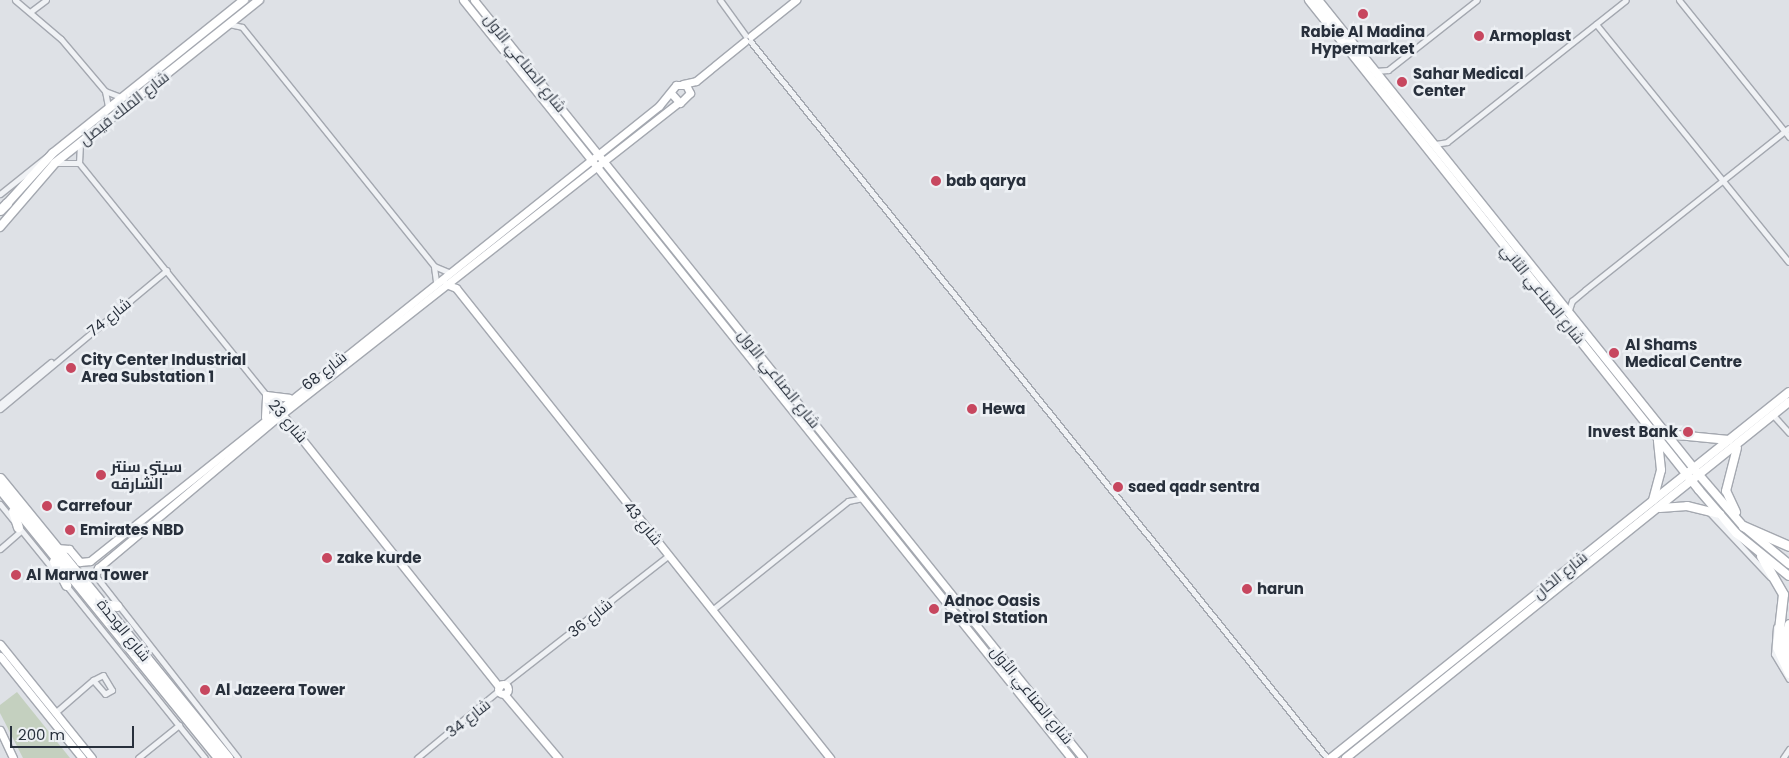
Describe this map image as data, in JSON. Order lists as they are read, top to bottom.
{
  "streets": {
    "highway": ["شارع الوحدة"],
    "main road": ["شارع الملك فيصل", "شارع الصناعي الثاني", "شارع الخان"],
    "street": [
      "شارع الصناعي الأول",
      "شارع 74",
      "شارع 68",
      "شارع 23",
      "شارع 43",
      "شارع 36",
      "شارع 34"
    ]
  },
  "crossings": [
    ["شارع الصناعي الأول", "شارع 68"],
    ["شارع الصناعي الثاني", "شارع الخان"],
    ["شارع 68", "شارع 23"],
    ["شارع 68", "شارع 43"],
    ["شارع 68", "شارع الوحدة"],
    ["شارع 23", "شارع 36"],
    ["شارع 23", "شارع 34"],
    ["شارع 43", "شارع 36"],
    ["شارع 36", "شارع 34"]
  ],
  "places": [
    "Rabie Al Madina Hypermarket",
    "Armoplast",
    "Sahar Medical Center",
    "bab qarya",
    "Al Shams Medical Centre",
    "City Center Industrial Area Substation 1",
    "Hewa",
    "Invest Bank",
    "سيتي سنتر الشارقه",
    "saed qadr sentra",
    "Carrefour",
    "Emirates NBD",
    "zake kurde",
    "Al Marwa Tower",
    "harun",
    "Adnoc Oasis Petrol Station",
    "Al Jazeera Tower"
  ],
  "scale_bar": "200 m"
}
